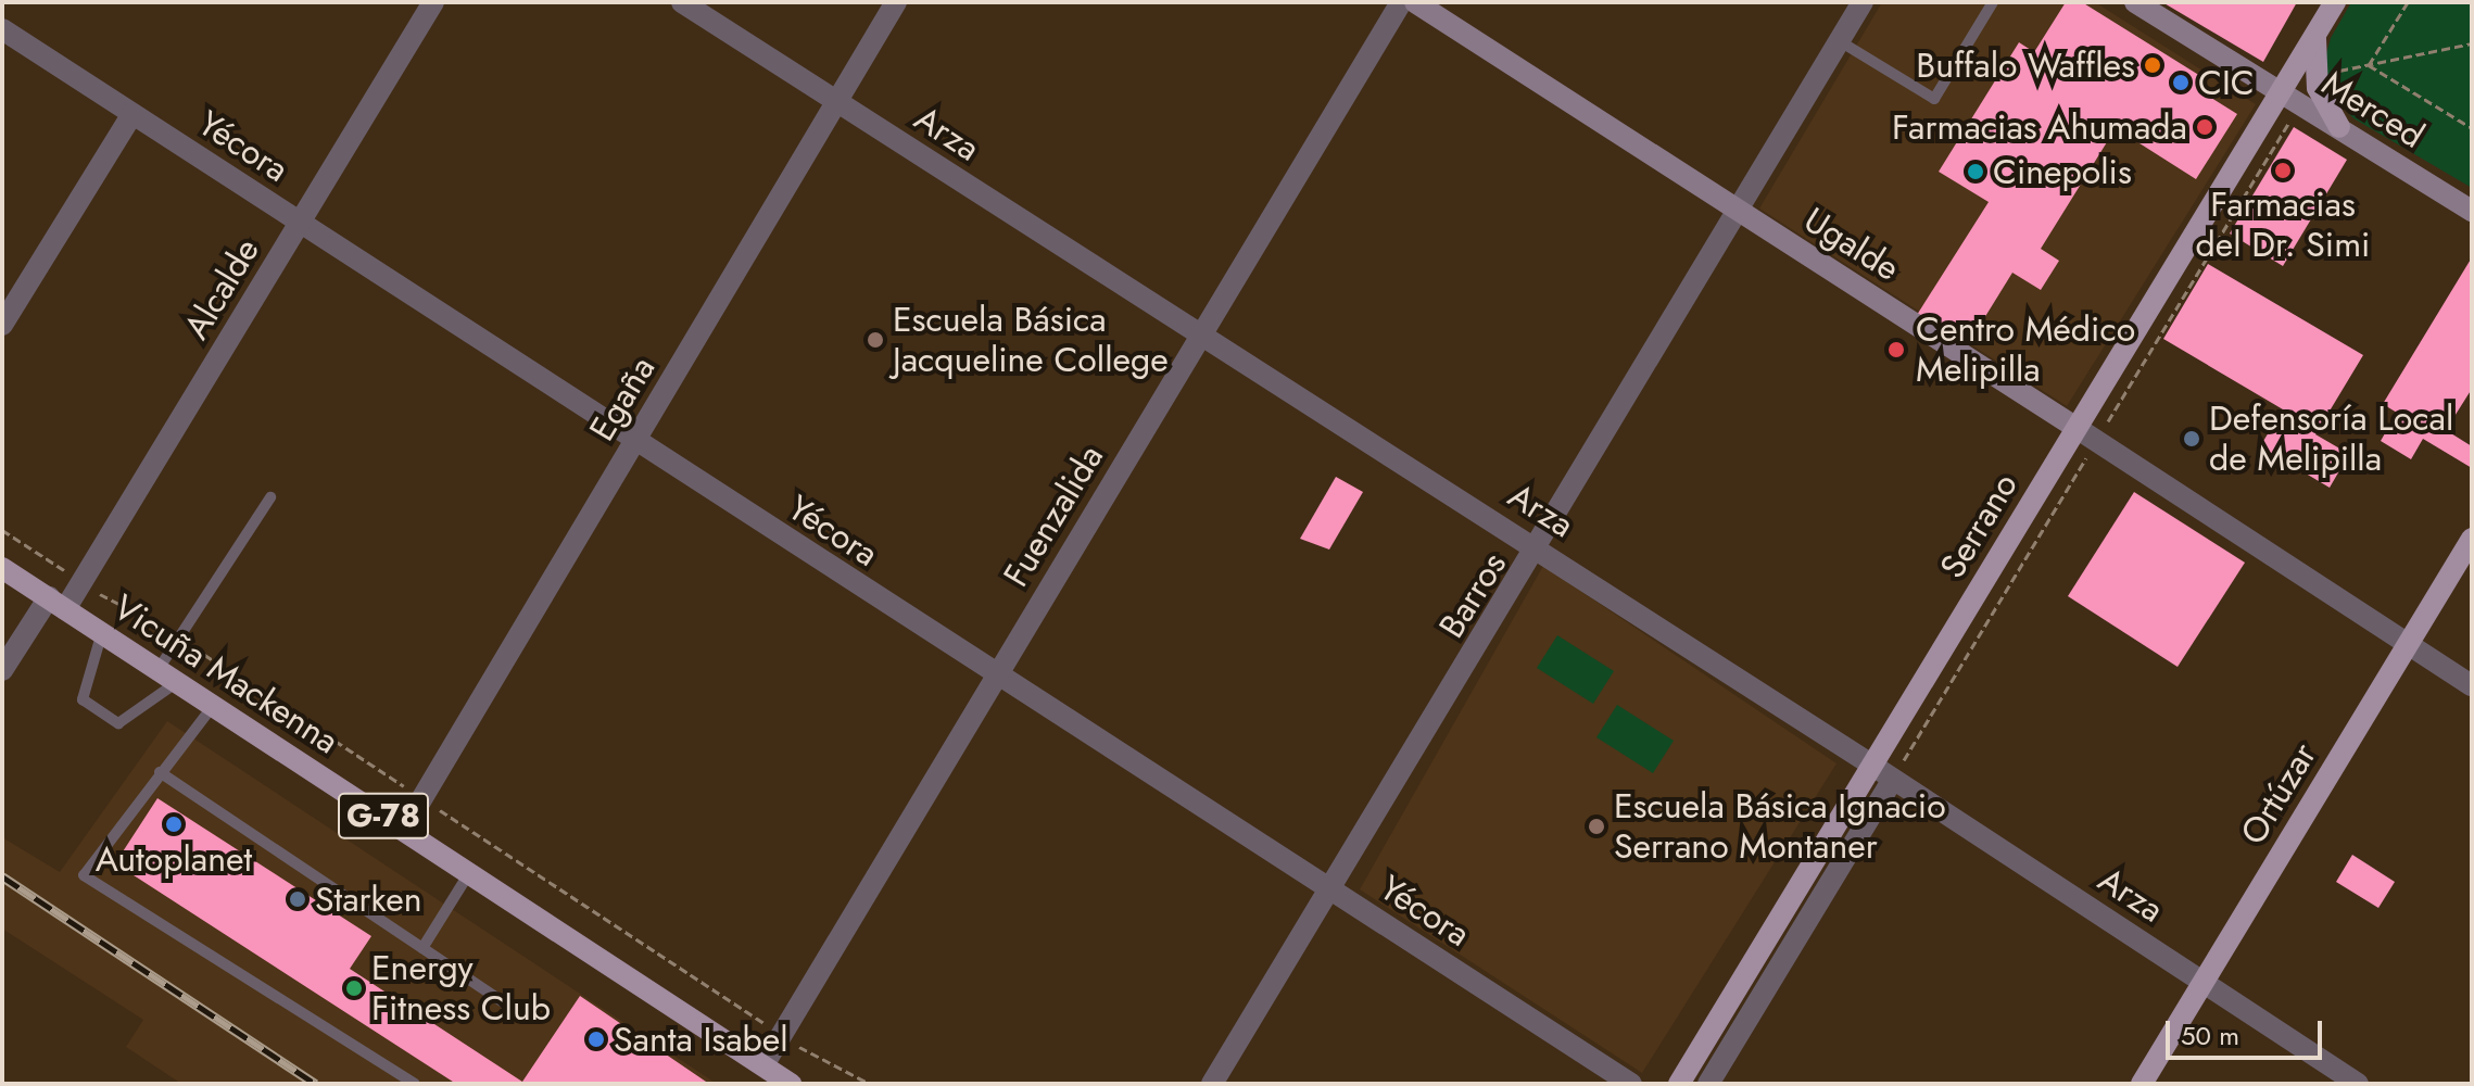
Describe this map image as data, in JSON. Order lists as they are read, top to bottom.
{
  "streets": {
    "main road": [
      "Merced",
      "Ugalde",
      "Serrano",
      "Vicuña Mackenna",
      "Ortúzar",
      "G-78"
    ],
    "street": [
      "Arza",
      "Yécora",
      "Alcalde",
      "Egaña",
      "Fuenzalida",
      "Barros"
    ]
  },
  "crossings": [
    ["Merced", "Serrano"],
    ["Arza", "Egaña"],
    ["Arza", "Fuenzalida"],
    ["Arza", "Serrano"],
    ["Arza", "Barros"],
    ["Arza", "Ortúzar"],
    ["Yécora", "Alcalde"],
    ["Yécora", "Egaña"],
    ["Yécora", "Fuenzalida"],
    ["Yécora", "Barros"],
    ["Ugalde", "Serrano"],
    ["Ugalde", "Barros"],
    ["Ugalde", "Ortúzar"],
    ["Alcalde", "Vicuña Mackenna"],
    ["Egaña", "Vicuña Mackenna"],
    ["Fuenzalida", "Vicuña Mackenna"]
  ],
  "places": [
    "Buffalo Waffles",
    "CIC",
    "Farmacias Ahumada",
    "Farmacias del Dr. Simi",
    "Cinepolis",
    "Escuela Básica Jacqueline College",
    "Centro Médico Melipilla",
    "Defensoría Local de Melipilla",
    "Autoplanet",
    "Escuela Básica Ignacio Serrano Montaner",
    "Starken",
    "Energy Fitness Club",
    "Santa Isabel"
  ],
  "scale_bar": "50 m"
}
